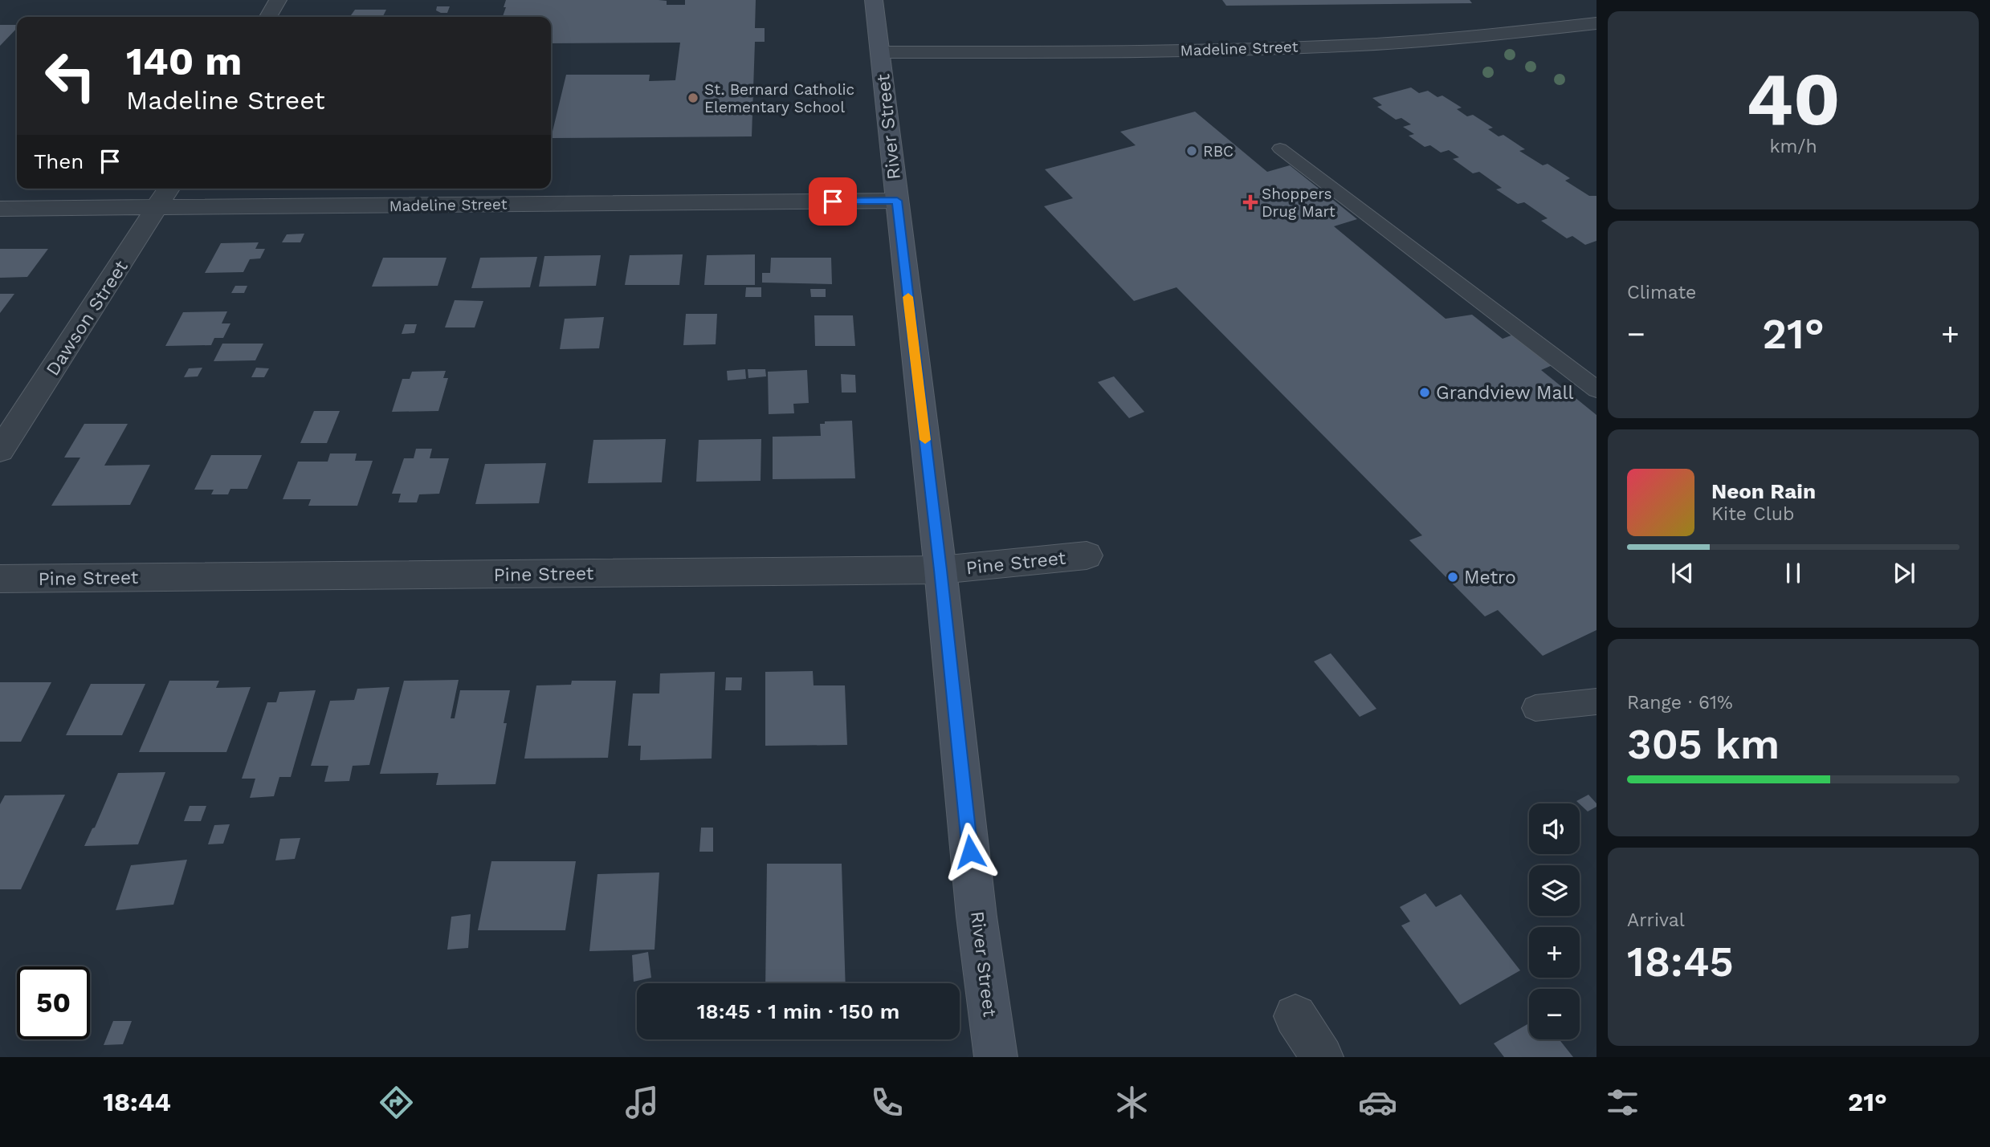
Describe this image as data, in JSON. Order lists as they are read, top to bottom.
{
  "streets": {
    "main road": ["River Street"],
    "street": ["Madeline Street", "Dawson Street", "Pine Street"]
  },
  "crossings": [
    ["Madeline Street", "River Street"],
    ["Madeline Street", "Dawson Street"],
    ["River Street", "Pine Street"]
  ],
  "places": {
    "other": [
      "St. Bernard Catholic Elementary School",
      "RBC",
      "Grandview Mall",
      "Metro"
    ],
    "health": ["Shoppers Drug Mart"]
  },
  "page": {
    "tile": [
      ["40", "km/h"],
      "Climate",
      ["Range · 61%", "305 km"],
      ["Arrival", "18:45"]
    ],
    "turn": ["140 m", "Madeline Street"],
    "then": "Then",
    "heat": ["−", "21°", "+"],
    "song": ["Neon Rain", "Kite Club"],
    "map_buttons": ["+", "−"],
    "limit": "50",
    "trip": "18:45 · 1 min · 150 m",
    "tabs": ["18:44", "21°"]
  }
}
